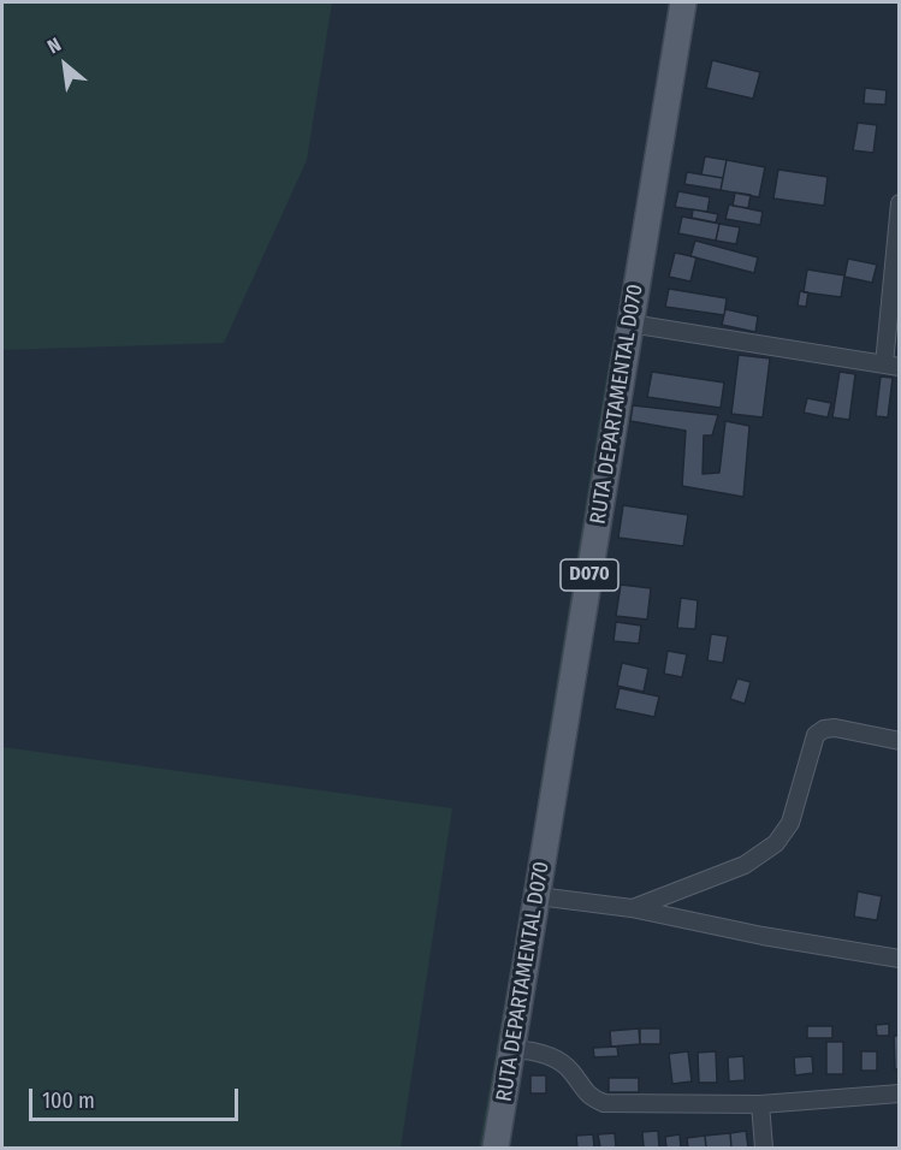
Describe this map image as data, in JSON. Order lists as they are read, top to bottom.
{
  "streets": {
    "main road": ["RUTA DEPARTAMENTAL D070", "D070"]
  },
  "scale_bar": "100 m",
  "north": "top left"
}
